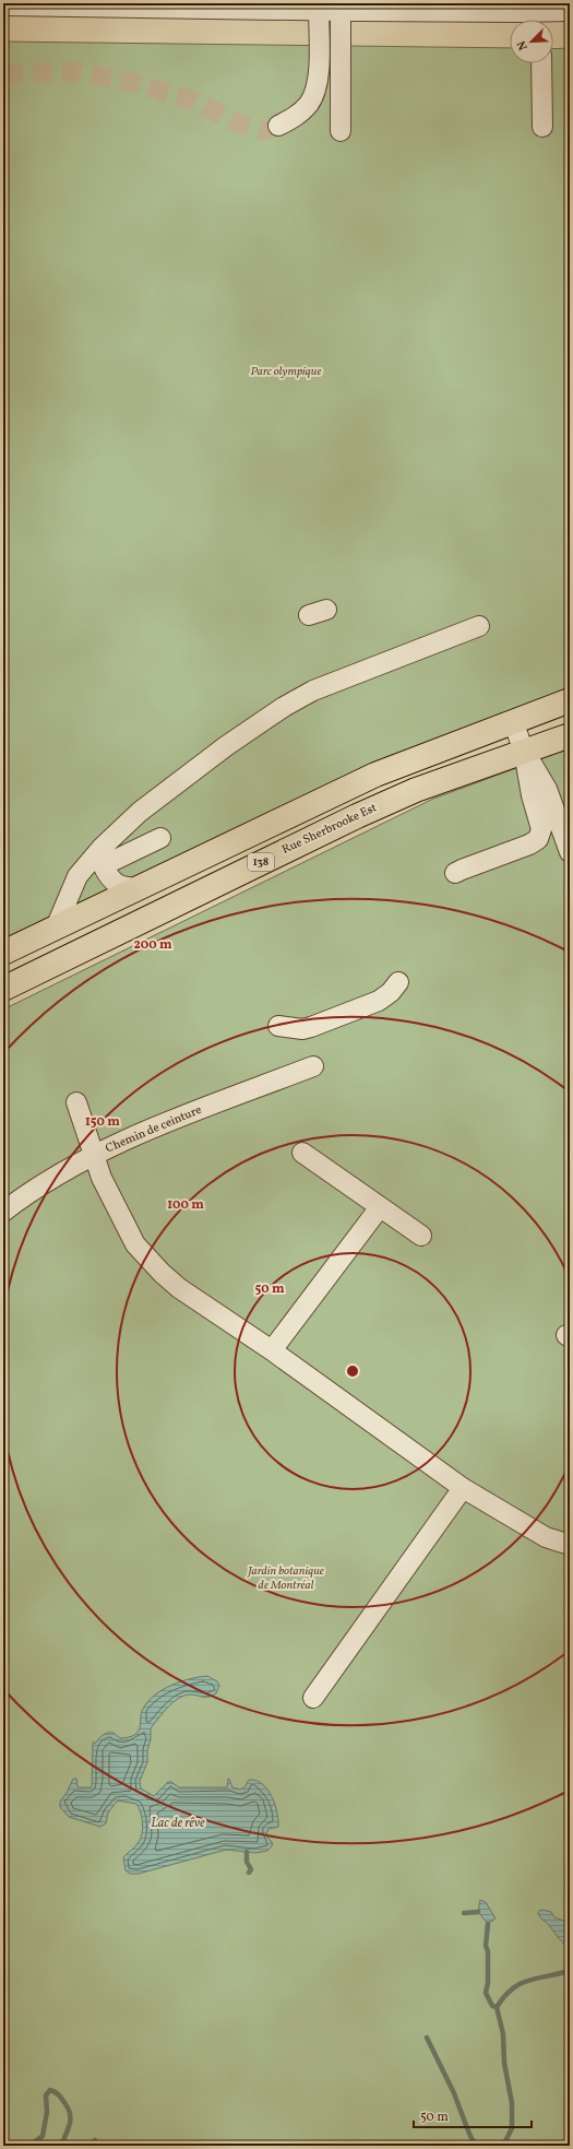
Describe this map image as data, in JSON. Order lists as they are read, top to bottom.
{
  "streets": {
    "main road": ["Rue Sherbrooke Est", "138"],
    "street": ["Chemin de ceinture"]
  },
  "water": ["Lac de rêve"],
  "parks": ["Parc olympique", "Jardin botanique de Montréal"],
  "scale_bar": "50 m",
  "north": "bottom left",
  "rings": [
    "200 m",
    "150 m",
    "100 m",
    "50 m"
  ]
}
